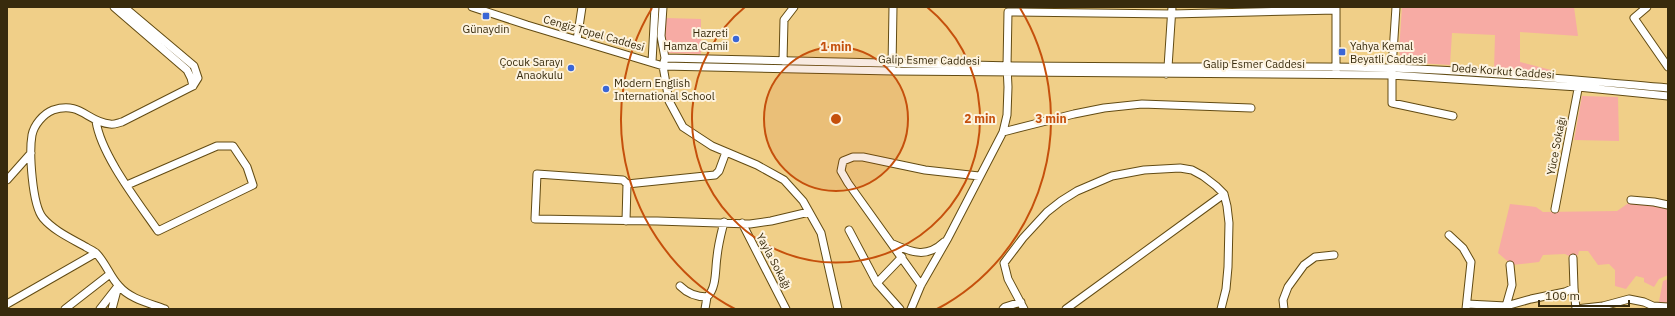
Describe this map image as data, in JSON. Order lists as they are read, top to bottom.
{
  "streets": {
    "street": [
      "Cengiz Topel Caddesi",
      "Galip Esmer Caddesi",
      "Dede Korkut Caddesi",
      "Yüce Sokağı",
      "Yayla Sokağı"
    ]
  },
  "crossings": [
    ["Cengiz Topel Caddesi", "Galip Esmer Caddesi"],
    ["Galip Esmer Caddesi", "Dede Korkut Caddesi"],
    ["Dede Korkut Caddesi", "Yüce Sokağı"]
  ],
  "places": {
    "transit": ["Günaydin", "Yahya Kemal Beyatli Caddesi"],
    "other": ["Hazreti Hamza Camii", "Çocuk Sarayı Anaokulu", "Modern English International School"]
  },
  "scale_bar": "100 m",
  "rings": ["1 min", "2 min", "3 min"]
}
